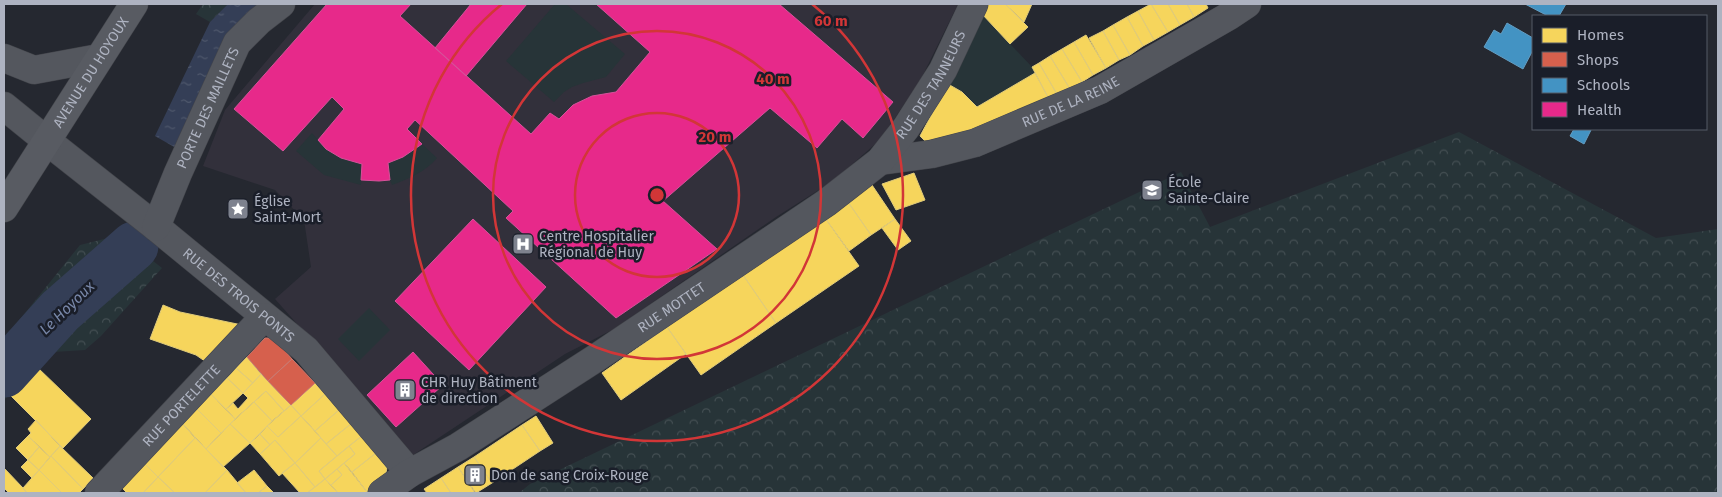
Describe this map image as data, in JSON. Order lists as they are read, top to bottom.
{
  "streets": {
    "main road": ["AVENUE DU HOYOUX"],
    "street": [
      "RUE DES TANNEURS",
      "RUE DE LA REINE",
      "PORTE DES MAILLETS",
      "RUE DES TROIS PONTS",
      "RUE MOTTET",
      "RUE PORTELETTE"
    ]
  },
  "crossings": [
    ["AVENUE DU HOYOUX", "RUE DES TROIS PONTS"],
    ["RUE DES TANNEURS", "RUE DE LA REINE"],
    ["RUE DES TANNEURS", "RUE MOTTET"],
    ["RUE DE LA REINE", "RUE MOTTET"],
    ["PORTE DES MAILLETS", "RUE DES TROIS PONTS"],
    ["RUE DES TROIS PONTS", "RUE MOTTET"],
    ["RUE DES TROIS PONTS", "RUE PORTELETTE"]
  ],
  "water": ["Le Hoyoux"],
  "places": {
    "school or university": ["École Sainte-Claire"],
    "place": ["Église Saint-Mort"],
    "hospital": ["Centre Hospitalier Régional de Huy"],
    "building": ["CHR Huy Bâtiment de direction", "Don de sang Croix-Rouge"]
  },
  "legend": [
    "Homes",
    "Shops",
    "Schools",
    "Health"
  ],
  "rings": ["60 m", "40 m", "20 m"]
}
